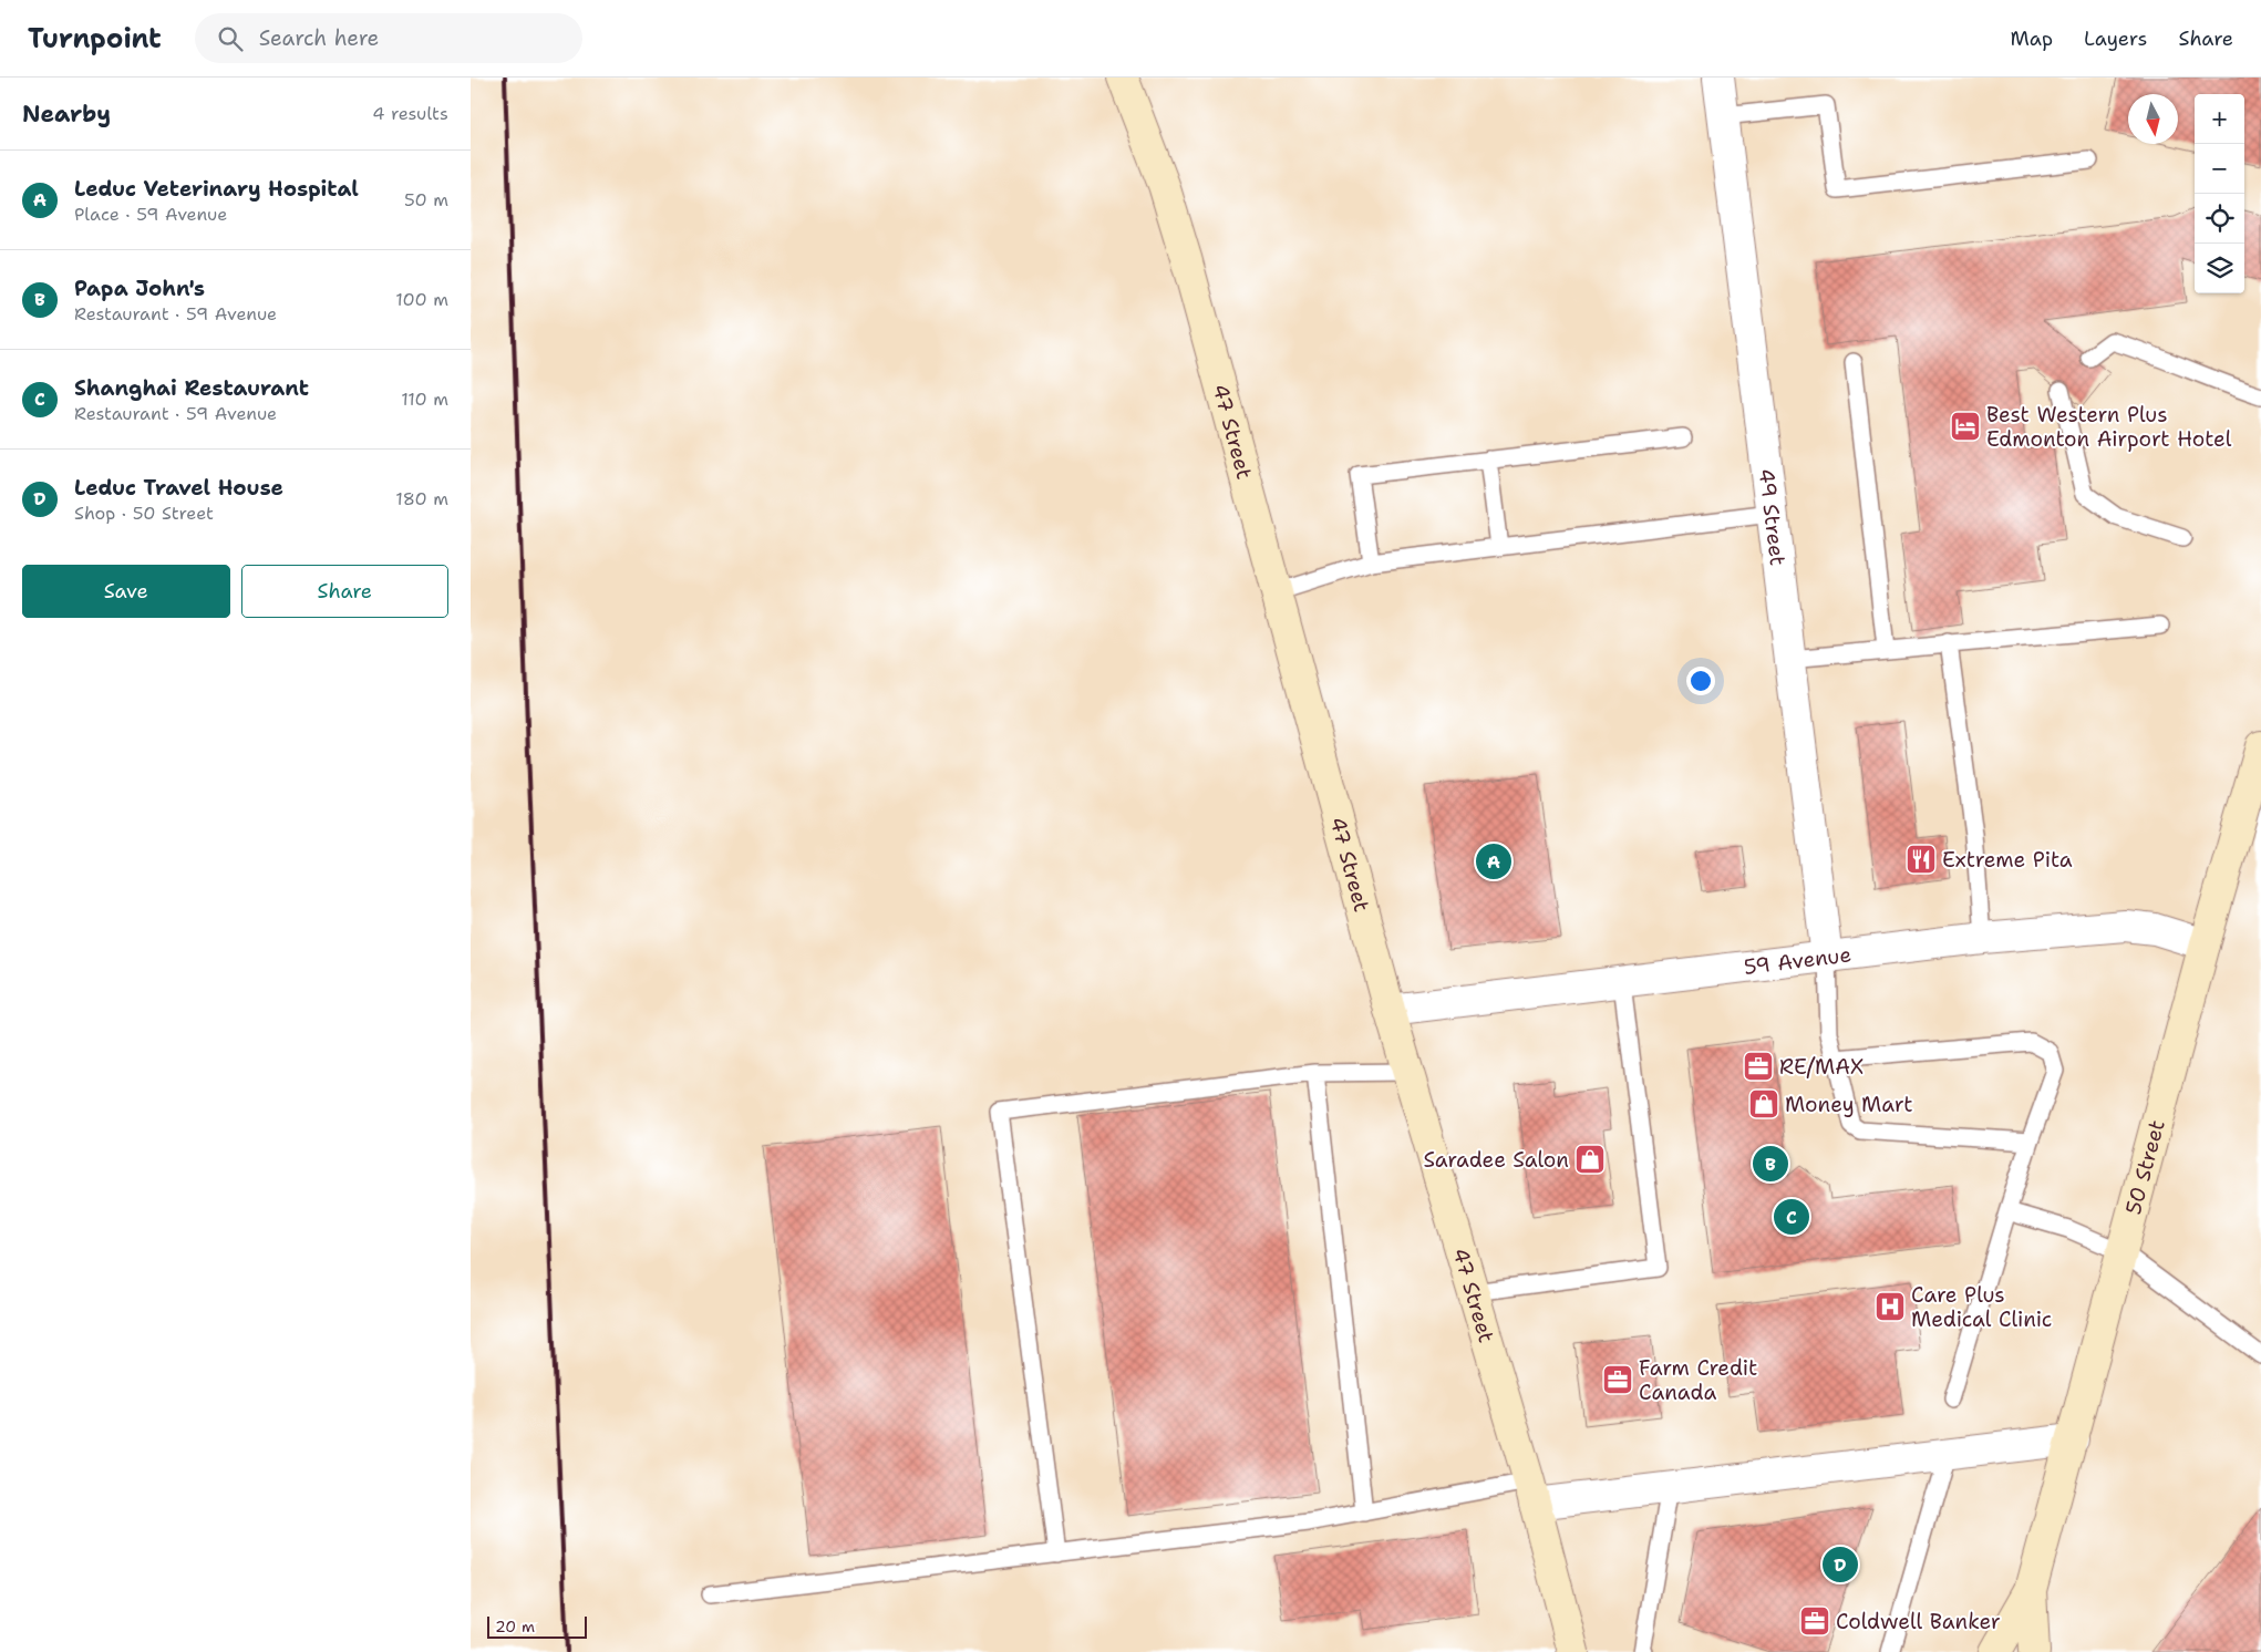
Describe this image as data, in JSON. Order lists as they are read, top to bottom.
{
  "streets": {
    "street": [
      "47 Street",
      "49 Street",
      "59 Avenue",
      "50 Street"
    ]
  },
  "crossings": [
    ["47 Street", "59 Avenue"],
    ["49 Street", "59 Avenue"],
    ["59 Avenue", "50 Street"]
  ],
  "places": {
    "hotel": ["Best Western Plus Edmonton Airport Hotel"],
    "restaurant": ["Extreme Pita"],
    "office": ["RE/MAX", "Farm Credit Canada", "Coldwell Banker"],
    "shop": ["Money Mart", "Saradee Salon"],
    "hospital": ["Care Plus Medical Clinic"]
  },
  "scale_bar": "20 m",
  "north": "bottom",
  "page": {
    "header": "Turnpoint",
    "search": "Search here",
    "nav": ["Map", "Layers", "Share"],
    "heading": ["Nearby", "4 results"],
    "map_buttons": ["+", "−"],
    "list": [
      {
        "mark": "A",
        "name": "Leduc Veterinary Hospital",
        "note": "Place · 59 Avenue",
        "value": "50 m"
      },
      {
        "mark": "B",
        "name": "Papa John's",
        "note": "Restaurant · 59 Avenue",
        "value": "100 m"
      },
      {
        "mark": "C",
        "name": "Shanghai Restaurant",
        "note": "Restaurant · 59 Avenue",
        "value": "110 m"
      },
      {
        "mark": "D",
        "name": "Leduc Travel House",
        "note": "Shop · 50 Street",
        "value": "180 m"
      }
    ],
    "buttons": ["Save", "Share"],
    "pins": [
      "A",
      "B",
      "C",
      "D"
    ],
    "scale": "20 m"
  }
}
